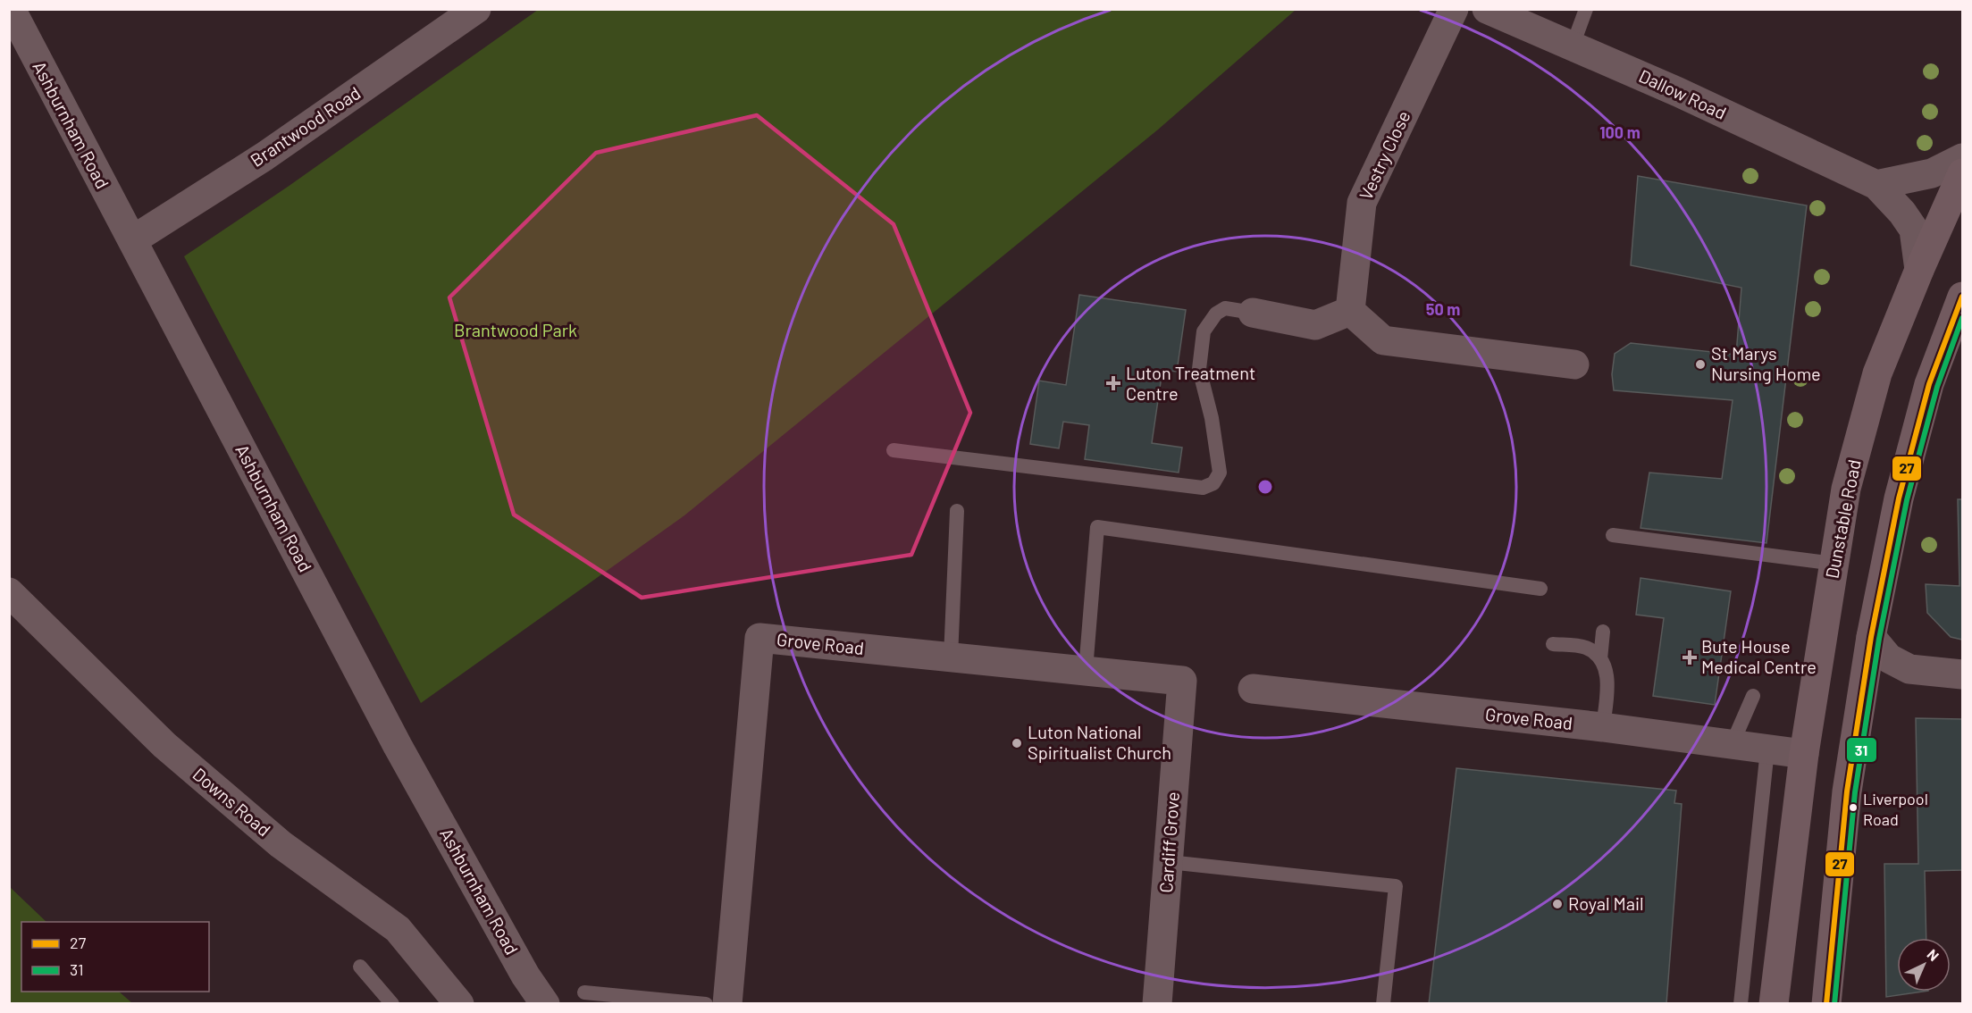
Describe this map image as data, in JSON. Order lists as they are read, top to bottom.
{
  "streets": {
    "highway": ["Dunstable Road"],
    "street": [
      "Dallow Road",
      "Ashburnham Road",
      "Brantwood Road",
      "Vestry Close",
      "Grove Road",
      "Downs Road",
      "Cardiff Grove"
    ]
  },
  "crossings": [
    ["Dallow Road", "Dunstable Road"],
    ["Ashburnham Road", "Brantwood Road"],
    ["Dunstable Road", "Grove Road"],
    ["Grove Road", "Cardiff Grove"]
  ],
  "parks": ["Brantwood Park"],
  "places": {
    "other": [
      "St Marys Nursing Home",
      "Luton National Spiritualist Church",
      "Liverpool Road",
      "Royal Mail"
    ],
    "health": ["Luton Treatment Centre", "Bute House Medical Centre"]
  },
  "lines": ["transit line 27", "transit line 31"],
  "legend": ["27", "31"],
  "north": "top right",
  "rings": ["100 m", "50 m"]
}
